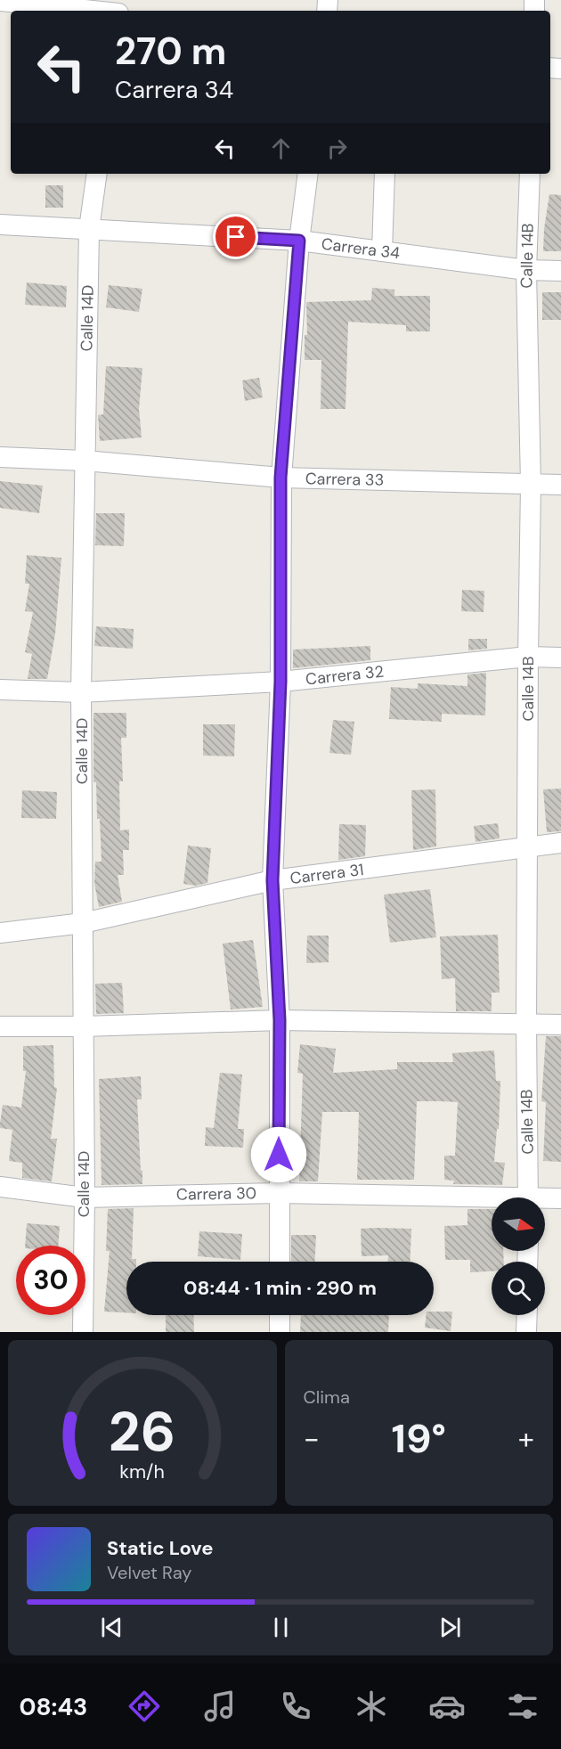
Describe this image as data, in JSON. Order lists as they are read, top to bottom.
{
  "streets": {
    "street": [
      "Carrera 34",
      "Calle 14B",
      "Calle 14D",
      "Carrera 33",
      "Carrera 32",
      "Carrera 31",
      "Carrera 30"
    ]
  },
  "crossings": [
    ["Carrera 34", "Calle 14B"],
    ["Carrera 34", "Calle 14D"],
    ["Calle 14B", "Carrera 33"],
    ["Calle 14B", "Carrera 32"],
    ["Calle 14B", "Carrera 31"],
    ["Calle 14D", "Carrera 33"],
    ["Calle 14D", "Carrera 32"],
    ["Calle 14D", "Carrera 31"],
    ["Calle 14D", "Carrera 30"]
  ],
  "north": "right",
  "page": {
    "turn": ["270 m", "Carrera 34"],
    "limit": "30",
    "trip": "08:44 · 1 min · 290 m",
    "tile": "Clima",
    "heat": ["−", "19°", "+"],
    "song": ["Static Love", "Velvet Ray"],
    "tabs": "08:43",
    "gauge": ["26", "km/h"]
  }
}
